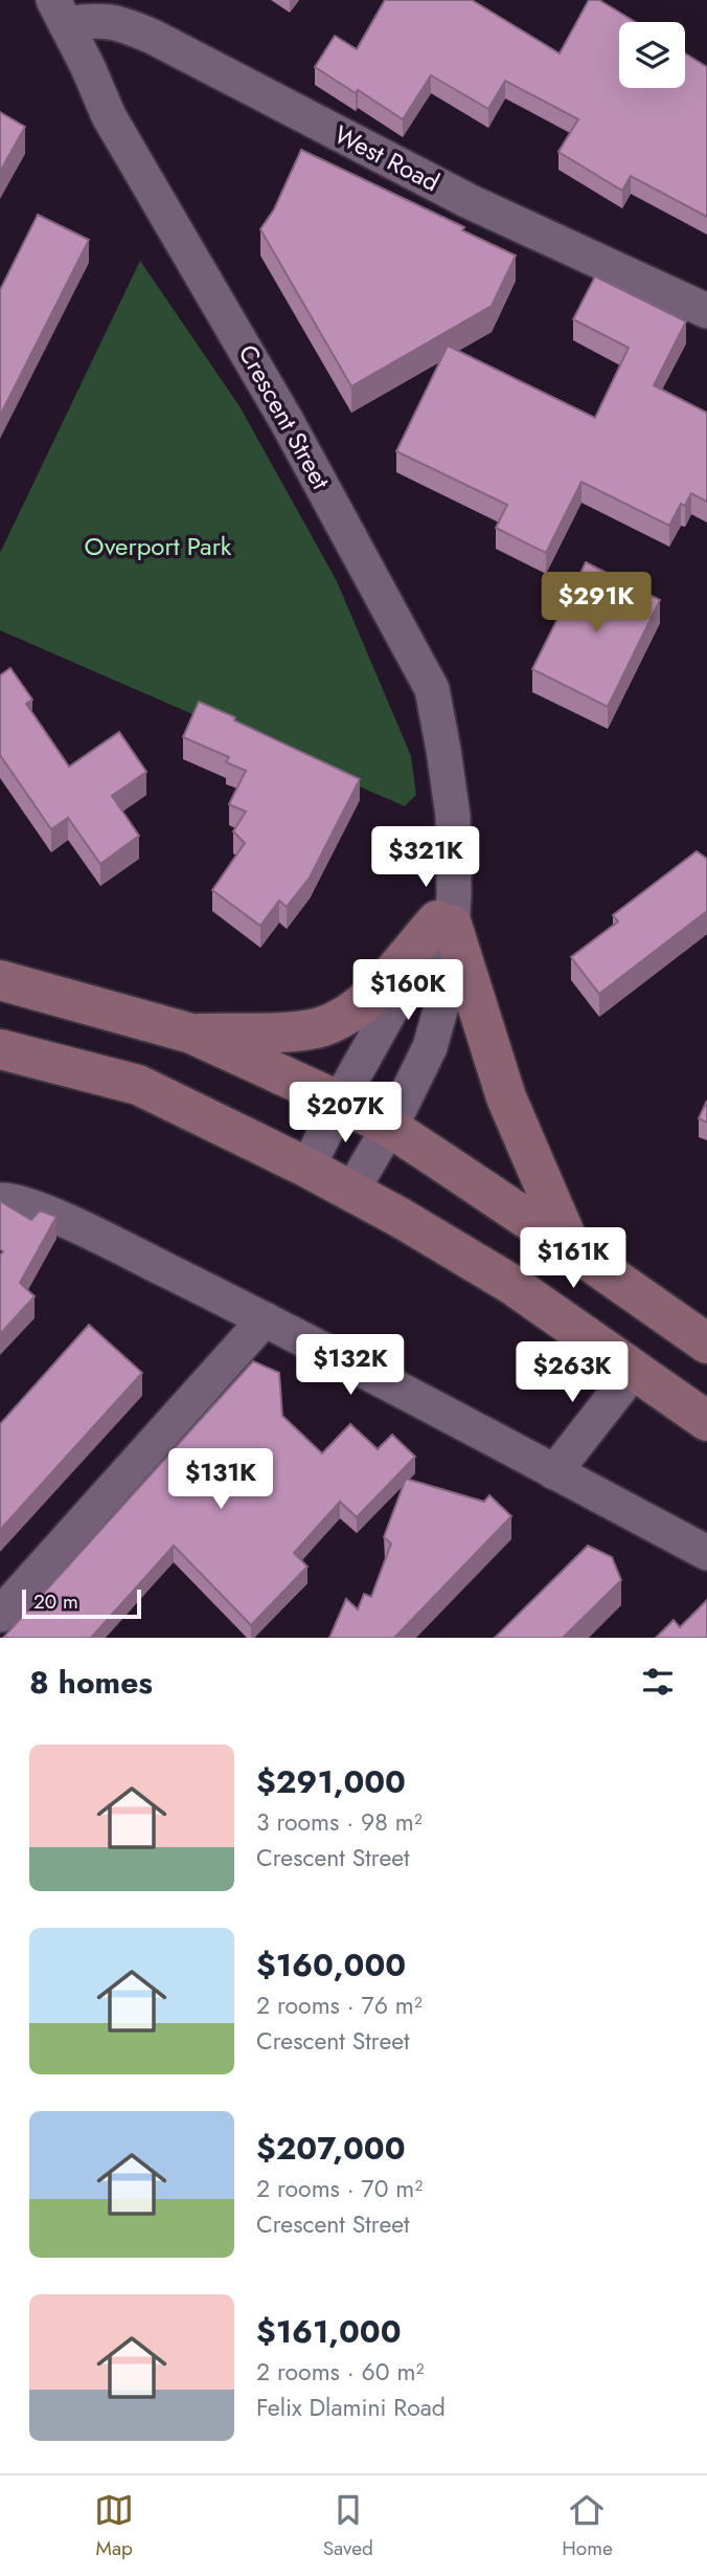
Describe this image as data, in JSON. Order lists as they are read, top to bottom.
{
  "streets": {
    "street": ["West Road", "Crescent Street"]
  },
  "crossings": [
    ["West Road", "Crescent Street"]
  ],
  "parks": ["Overport Park"],
  "scale_bar": "20 m",
  "page": {
    "price": [
      "$291K",
      "$321K",
      "$160K",
      "$207K",
      "$161K",
      "$132K",
      "$263K",
      "$131K"
    ],
    "scale": "20 m",
    "heading": "8 homes",
    "list": [
      {
        "name": "$291,000",
        "note": "3 rooms · 98 m² · Crescent Street"
      },
      {
        "name": "$160,000",
        "note": "2 rooms · 76 m² · Crescent Street"
      },
      {
        "name": "$207,000",
        "note": "2 rooms · 70 m² · Crescent Street"
      },
      {
        "name": "$161,000",
        "note": "2 rooms · 60 m² · Felix Dlamini Road"
      }
    ],
    "tabs": ["Map", "Saved", "Home"]
  }
}
